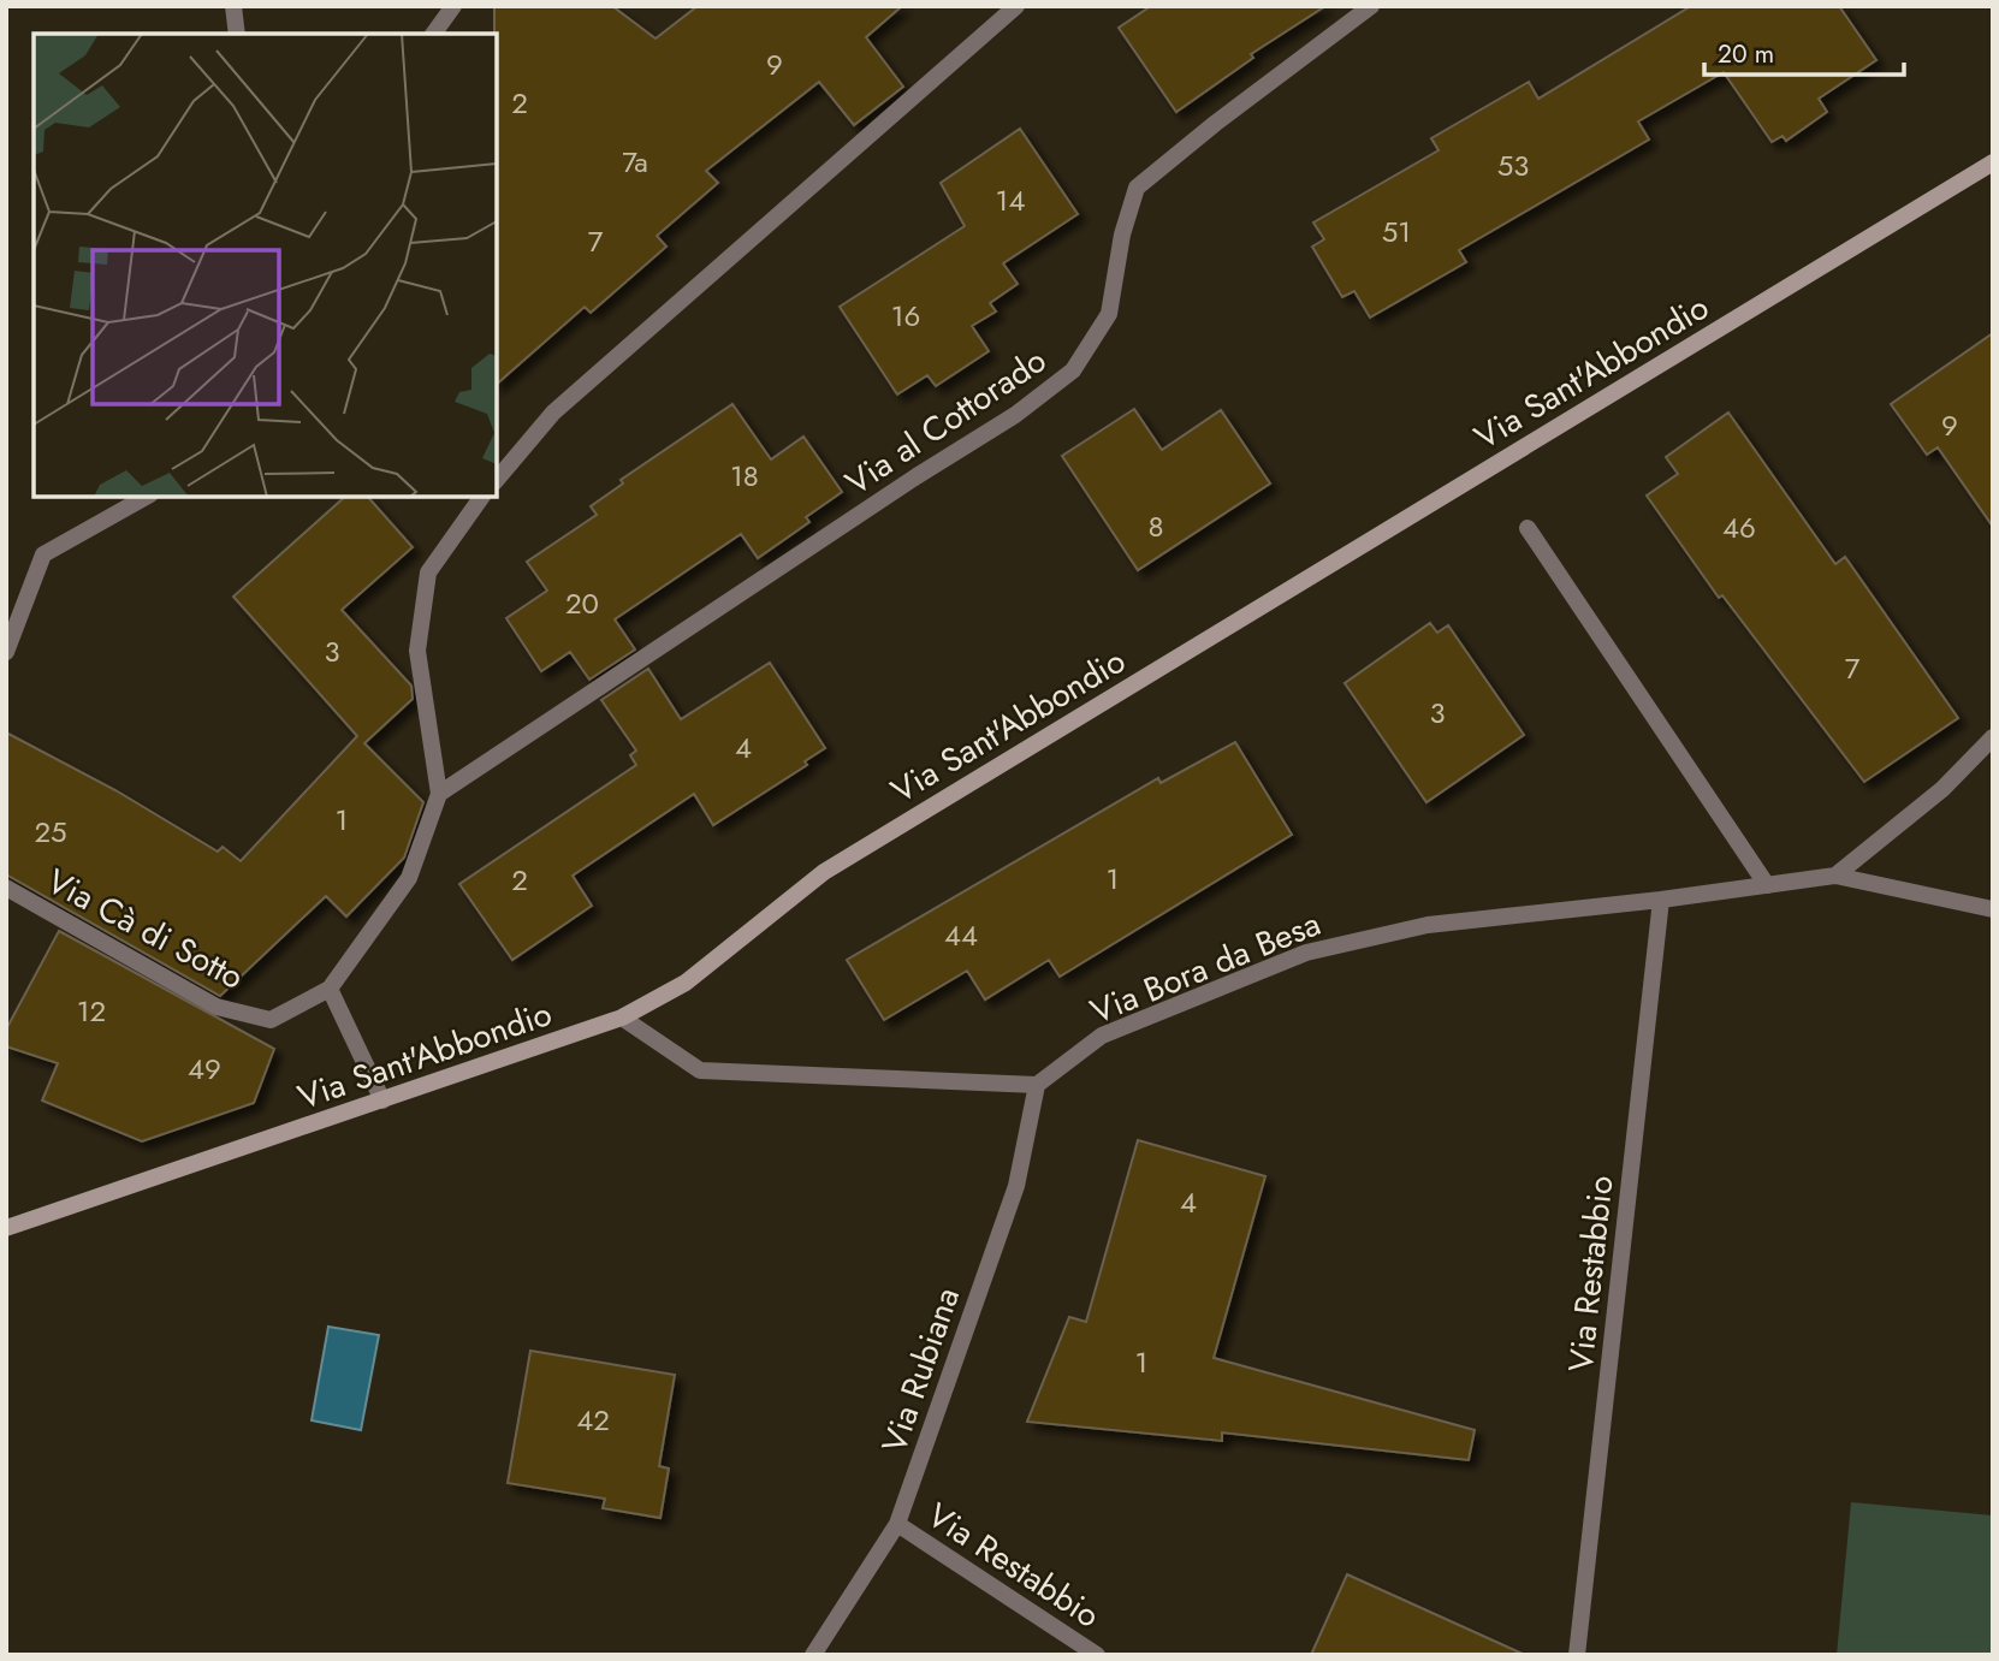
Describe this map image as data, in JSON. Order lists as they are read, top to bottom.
{
  "streets": {
    "street": [
      "Via Sant'Abbondio",
      "Via al Cottorado",
      "Via Cà di Sotto",
      "Via Bora da Besa",
      "Via Restabbio",
      "Via Rubiana"
    ]
  },
  "crossings": [
    ["Via Bora da Besa", "Via Restabbio"],
    ["Via Bora da Besa", "Via Rubiana"],
    ["Via Restabbio", "Via Rubiana"]
  ],
  "house_numbers": [
    "9",
    "2",
    "7a",
    "53",
    "14",
    "51",
    "7",
    "16",
    "9",
    "18",
    "8",
    "46",
    "20",
    "3",
    "7",
    "3",
    "4",
    "1",
    "25",
    "1",
    "2",
    "44",
    "12",
    "49",
    "4",
    "1",
    "42"
  ],
  "scale_bar": "20 m"
}
